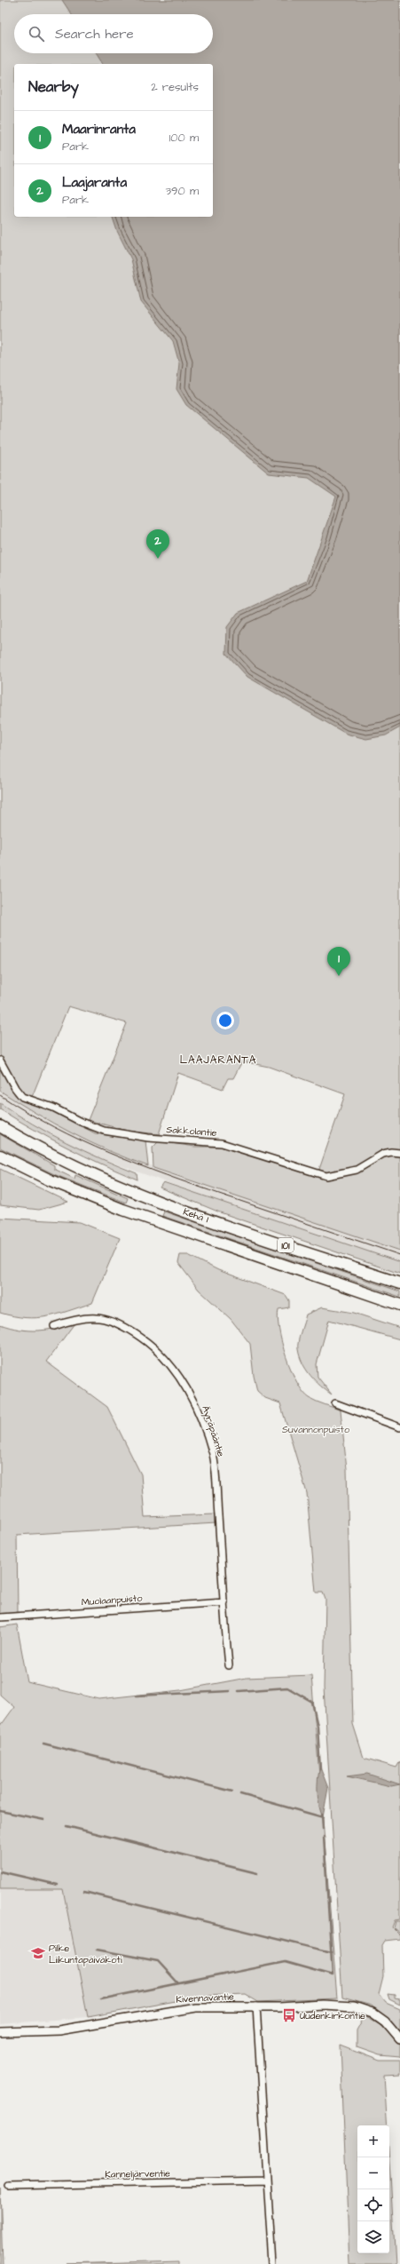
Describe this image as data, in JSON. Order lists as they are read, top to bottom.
{
  "streets": {
    "highway": ["Kehä I", "101"],
    "street": [
      "Sakkolantie",
      "Äyräpääntie",
      "Muolaanpuisto",
      "Kivennavantie",
      "Kanneljärventie"
    ]
  },
  "crossings": [
    ["Äyräpääntie", "Muolaanpuisto"]
  ],
  "districts": ["LAAJARANTA"],
  "parks": ["Suvannonpuisto"],
  "places": {
    "school or university": ["Pilke Liikuntapäiväkoti"],
    "bus stop": ["Uudenkirkontie"]
  },
  "page": {
    "search": "Search here",
    "heading": ["Nearby", "2 results"],
    "list": [
      {
        "mark": "1",
        "name": "Maarinranta",
        "note": "Park",
        "value": "100 m"
      },
      {
        "mark": "2",
        "name": "Laajaranta",
        "note": "Park",
        "value": "390 m"
      }
    ],
    "pins": ["2", "1"],
    "map_buttons": ["+", "−"]
  }
}
